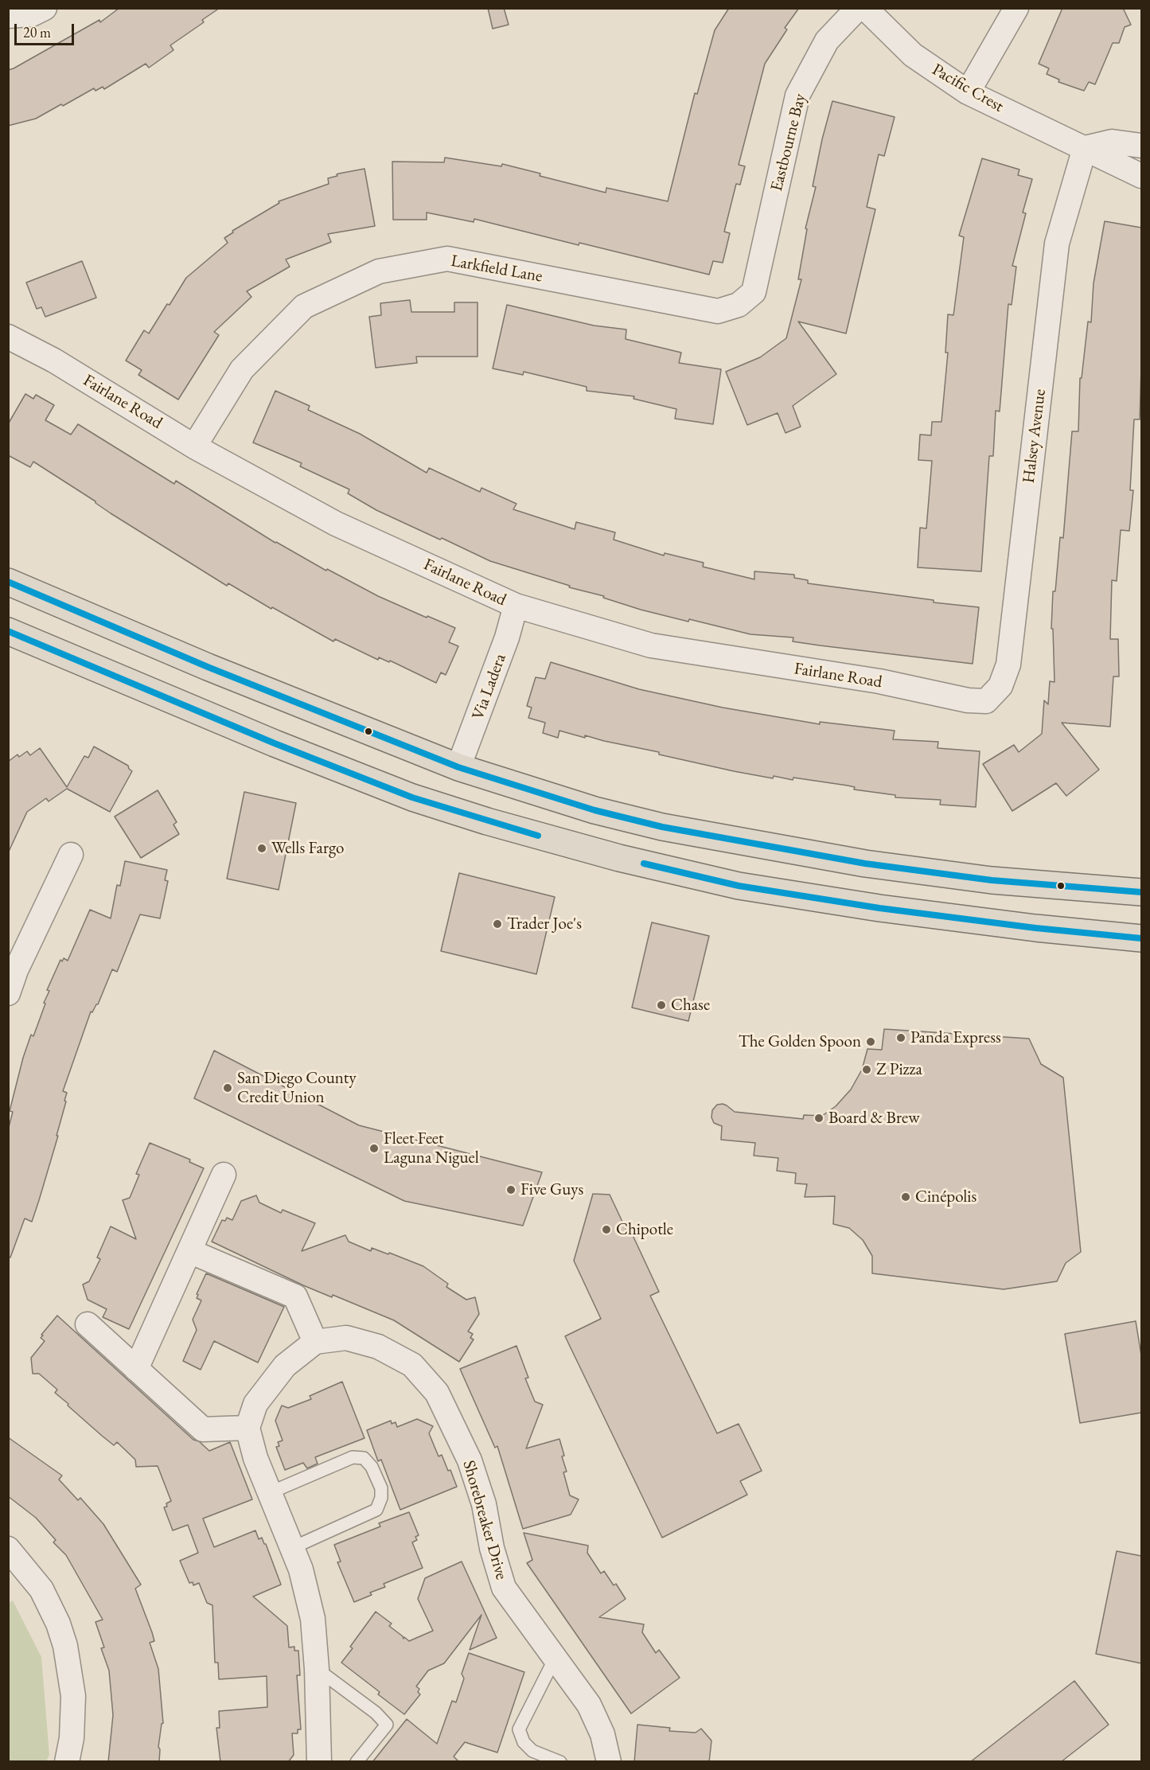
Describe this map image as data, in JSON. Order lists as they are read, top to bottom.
{
  "streets": {
    "street": [
      "Pacific Crest",
      "Eastbourne Bay",
      "Larkfield Lane",
      "Fairlane Road",
      "Halsey Avenue",
      "Via Ladera",
      "Shorebreaker Drive"
    ]
  },
  "crossings": [
    ["Pacific Crest", "Halsey Avenue"],
    ["Eastbourne Bay", "Larkfield Lane"],
    ["Larkfield Lane", "Fairlane Road"],
    ["Fairlane Road", "Halsey Avenue"],
    ["Fairlane Road", "Via Ladera"]
  ],
  "places": [
    "Wells Fargo",
    "Trader Joe's",
    "Chase",
    "Panda Express",
    "The Golden Spoon",
    "Z Pizza",
    "San Diego County Credit Union",
    "Board & Brew",
    "Fleet Feet Laguna Niguel",
    "Five Guys",
    "Cinépolis",
    "Chipotle"
  ],
  "scale_bar": "20 m"
}
